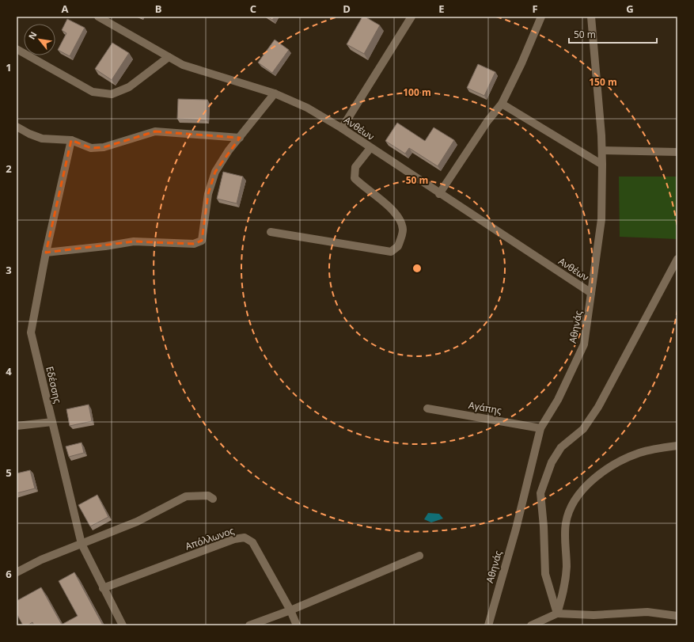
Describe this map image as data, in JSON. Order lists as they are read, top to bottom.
{
  "streets": {
    "street": [
      "Ανθέων",
      "Αθηνάς",
      "Εδέσσης",
      "Αγάπης",
      "Απόλλωνος"
    ]
  },
  "crossings": [
    ["Ανθέων", "Αθηνάς"],
    ["Αθηνάς", "Αγάπης"],
    ["Εδέσσης", "Απόλλωνος"]
  ],
  "scale_bar": "50 m",
  "north": "top left",
  "grid": {
    "columns": [
      "A",
      "B",
      "C",
      "D",
      "E",
      "F",
      "G"
    ],
    "rows": [
      "1",
      "2",
      "3",
      "4",
      "5",
      "6"
    ]
  },
  "rings": ["150 m", "100 m", "50 m"]
}
